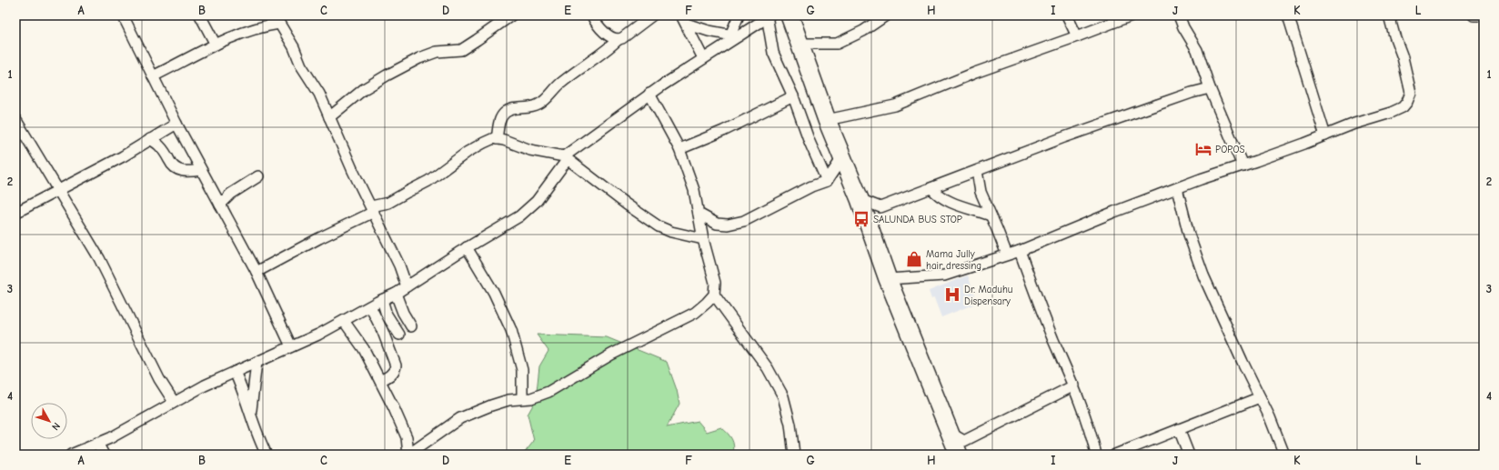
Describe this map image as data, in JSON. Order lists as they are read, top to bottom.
{
  "places": {
    "hotel": ["POPOS"],
    "bus stop": ["SALUNDA BUS STOP"],
    "shop": ["Mama Jully hair dressing"],
    "hospital": ["Dr. Maduhu Dispensary"]
  },
  "north": "bottom right",
  "grid": {
    "columns": [
      "A",
      "B",
      "C",
      "D",
      "E",
      "F",
      "G",
      "H",
      "I",
      "J",
      "K",
      "L"
    ],
    "rows": [
      "1",
      "2",
      "3",
      "4"
    ]
  }
}
